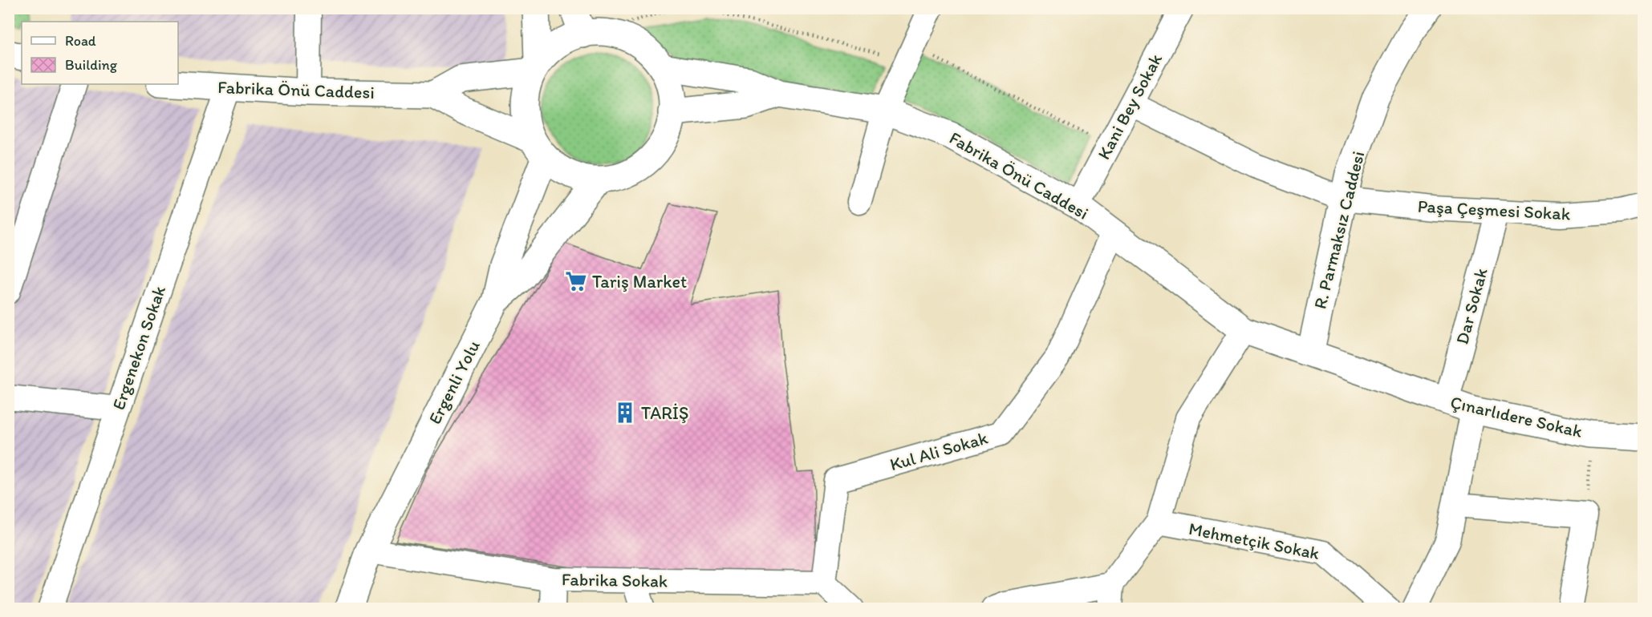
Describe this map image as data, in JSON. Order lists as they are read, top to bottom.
{
  "streets": {
    "street": [
      "Fabrika Önü Caddesi",
      "Kani Bey Sokak",
      "Paşa Çeşmesi Sokak",
      "R. Parmaksız Caddesi",
      "Dar Sokak",
      "Ergenekon Sokak",
      "Ergenli Yolu",
      "Çınarlıdere Sokak",
      "Kul Ali Sokak",
      "Mehmetçik Sokak",
      "Fabrika Sokak"
    ]
  },
  "crossings": [
    ["Fabrika Önü Caddesi", "Kani Bey Sokak"],
    ["Fabrika Önü Caddesi", "R. Parmaksız Caddesi"],
    ["Fabrika Önü Caddesi", "Ergenekon Sokak"],
    ["Fabrika Önü Caddesi", "Ergenli Yolu"],
    ["Fabrika Önü Caddesi", "Çınarlıdere Sokak"],
    ["Fabrika Önü Caddesi", "Kul Ali Sokak"],
    ["Kani Bey Sokak", "Paşa Çeşmesi Sokak"],
    ["Paşa Çeşmesi Sokak", "R. Parmaksız Caddesi"],
    ["Paşa Çeşmesi Sokak", "Dar Sokak"],
    ["R. Parmaksız Caddesi", "Çınarlıdere Sokak"],
    ["Dar Sokak", "Çınarlıdere Sokak"],
    ["Ergenli Yolu", "Fabrika Sokak"],
    ["Kul Ali Sokak", "Fabrika Sokak"]
  ],
  "places": {
    "supermarket": ["Tariş Market"],
    "building": ["TARİŞ"]
  },
  "legend": ["Road", "Building"]
}
